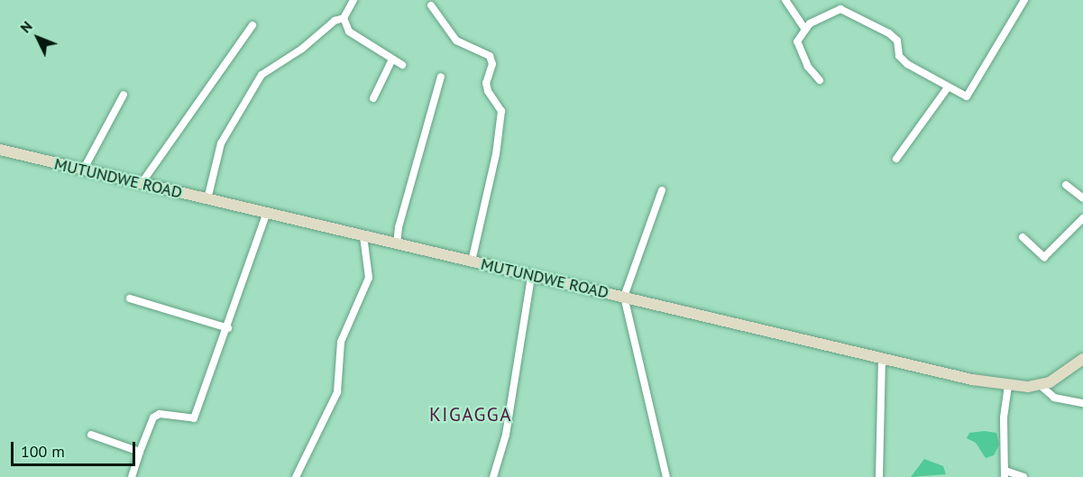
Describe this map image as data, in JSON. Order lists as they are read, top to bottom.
{
  "streets": {
    "main road": ["MUTUNDWE ROAD"]
  },
  "districts": ["KIGAGGA"],
  "scale_bar": "100 m",
  "north": "top left"
}
